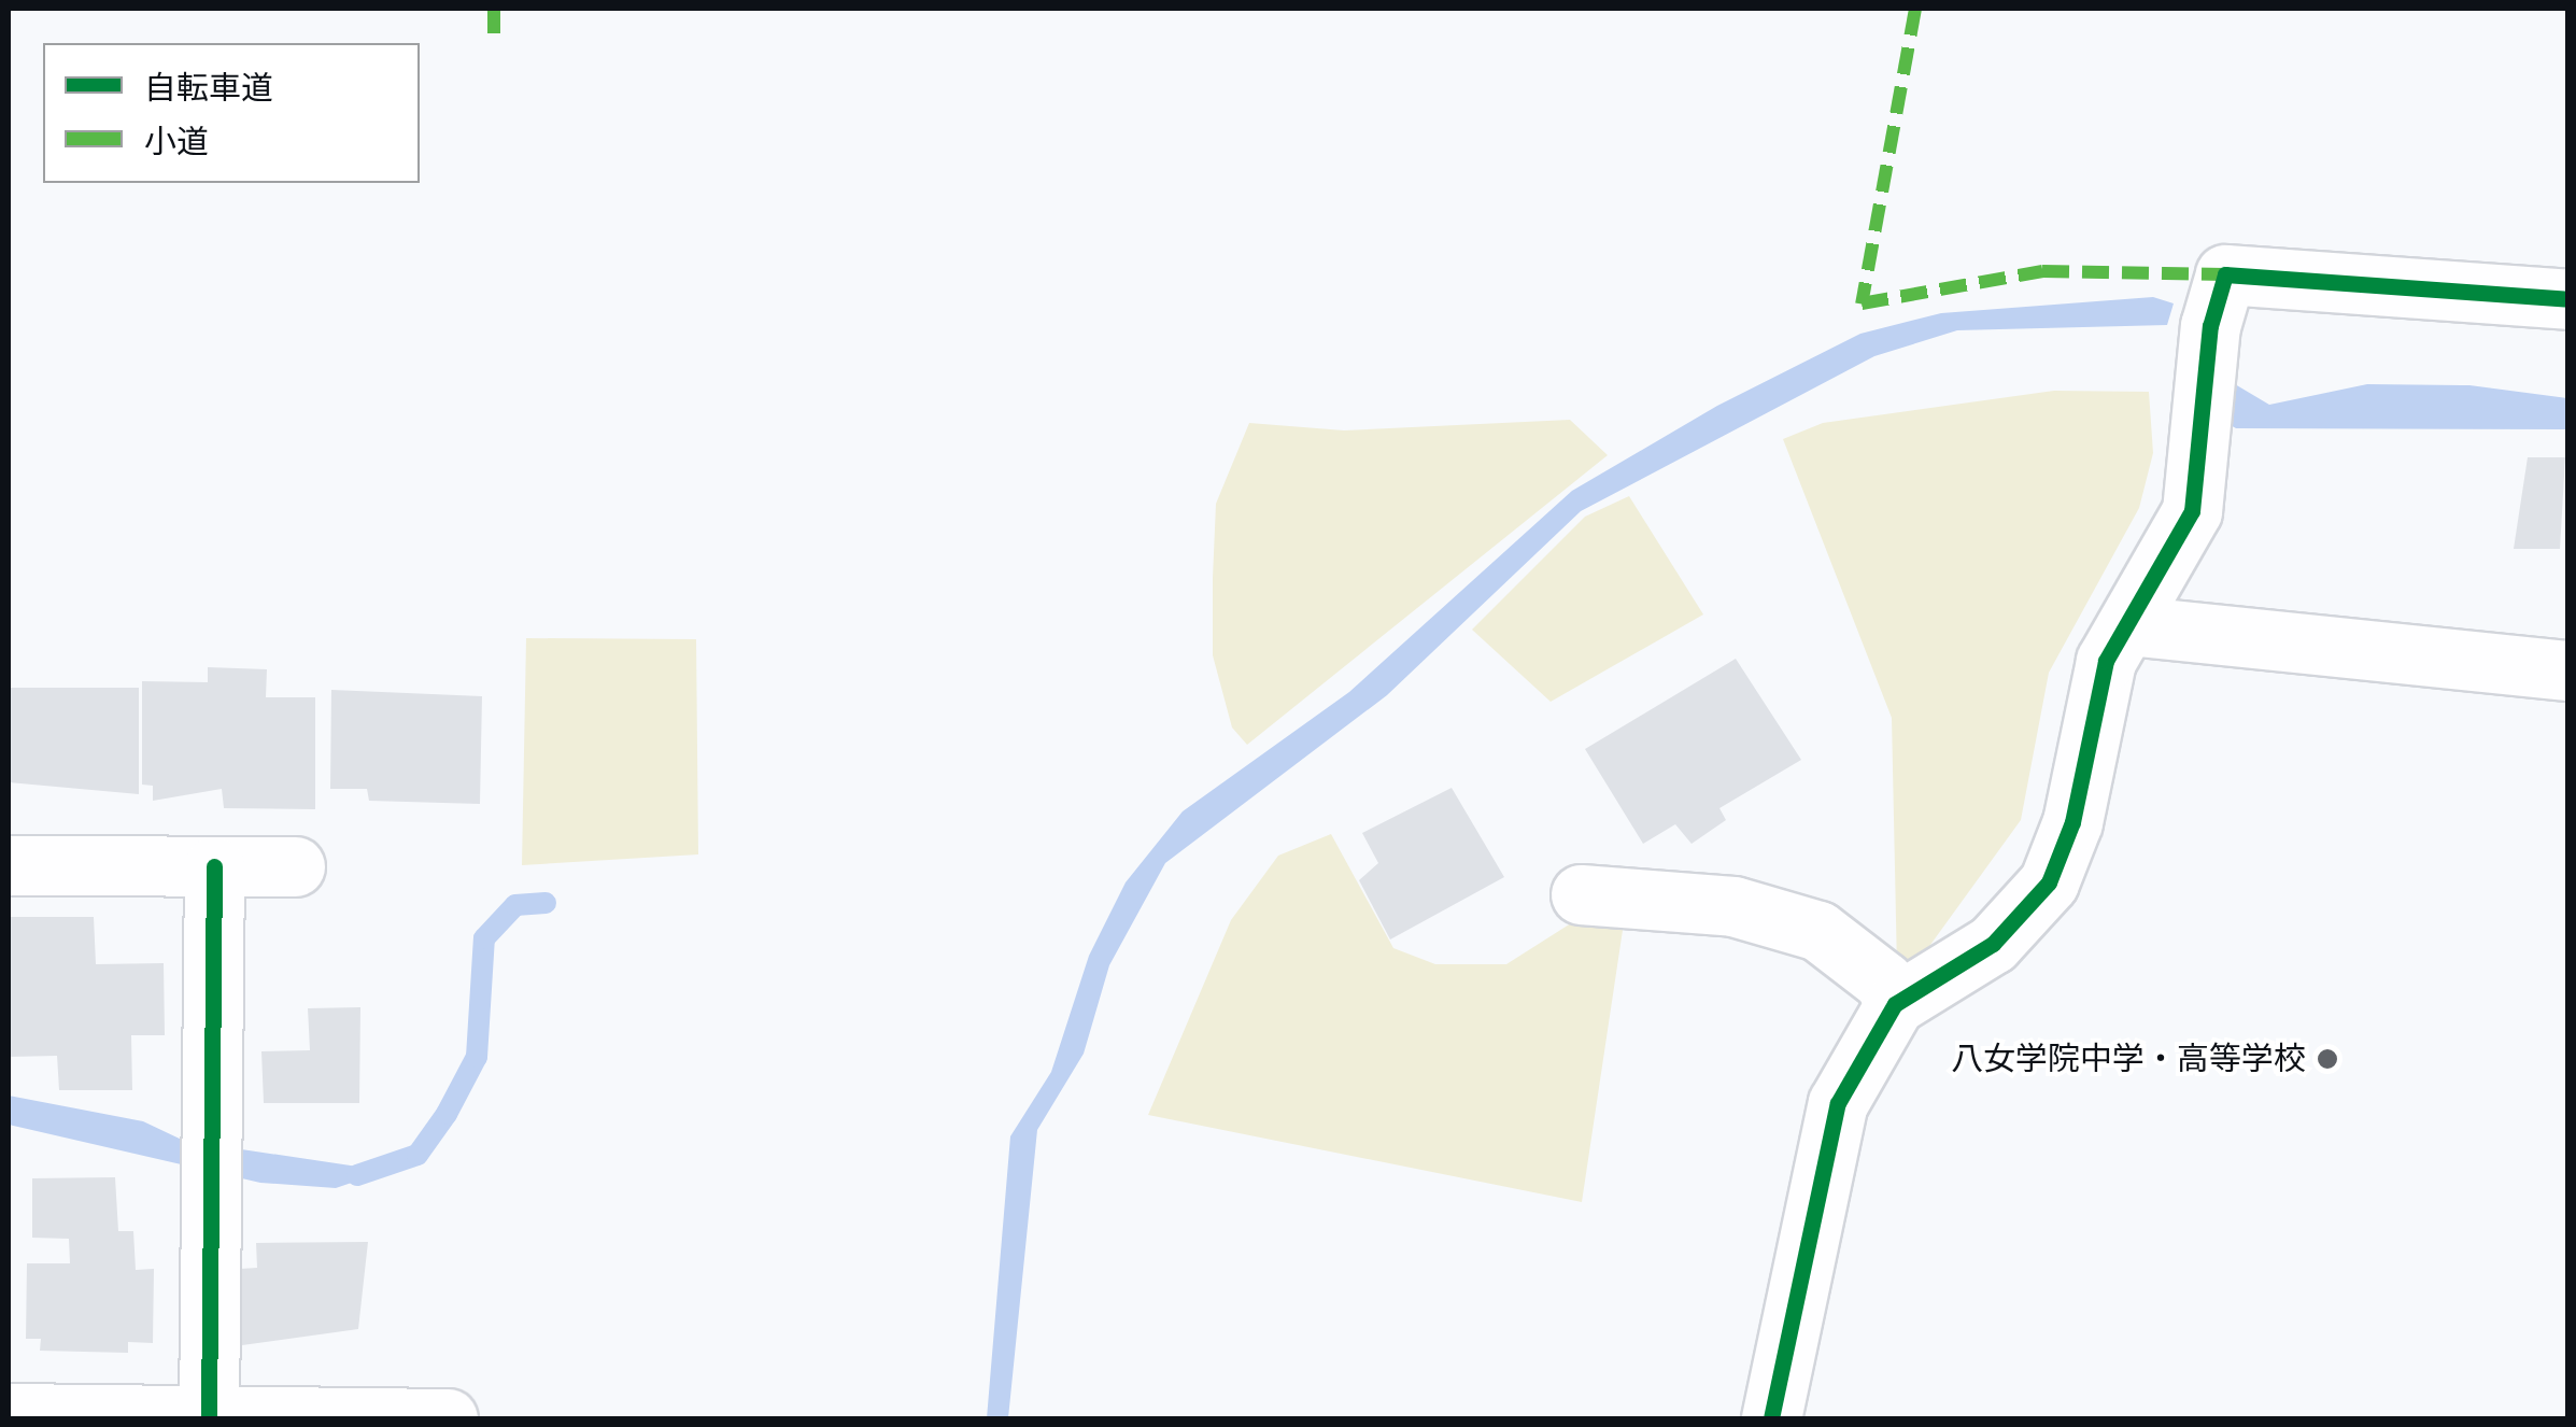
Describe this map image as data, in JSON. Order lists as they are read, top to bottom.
{
  "places": ["八女学院中学・高等学校"],
  "legend": ["自転車道", "小道"]
}
